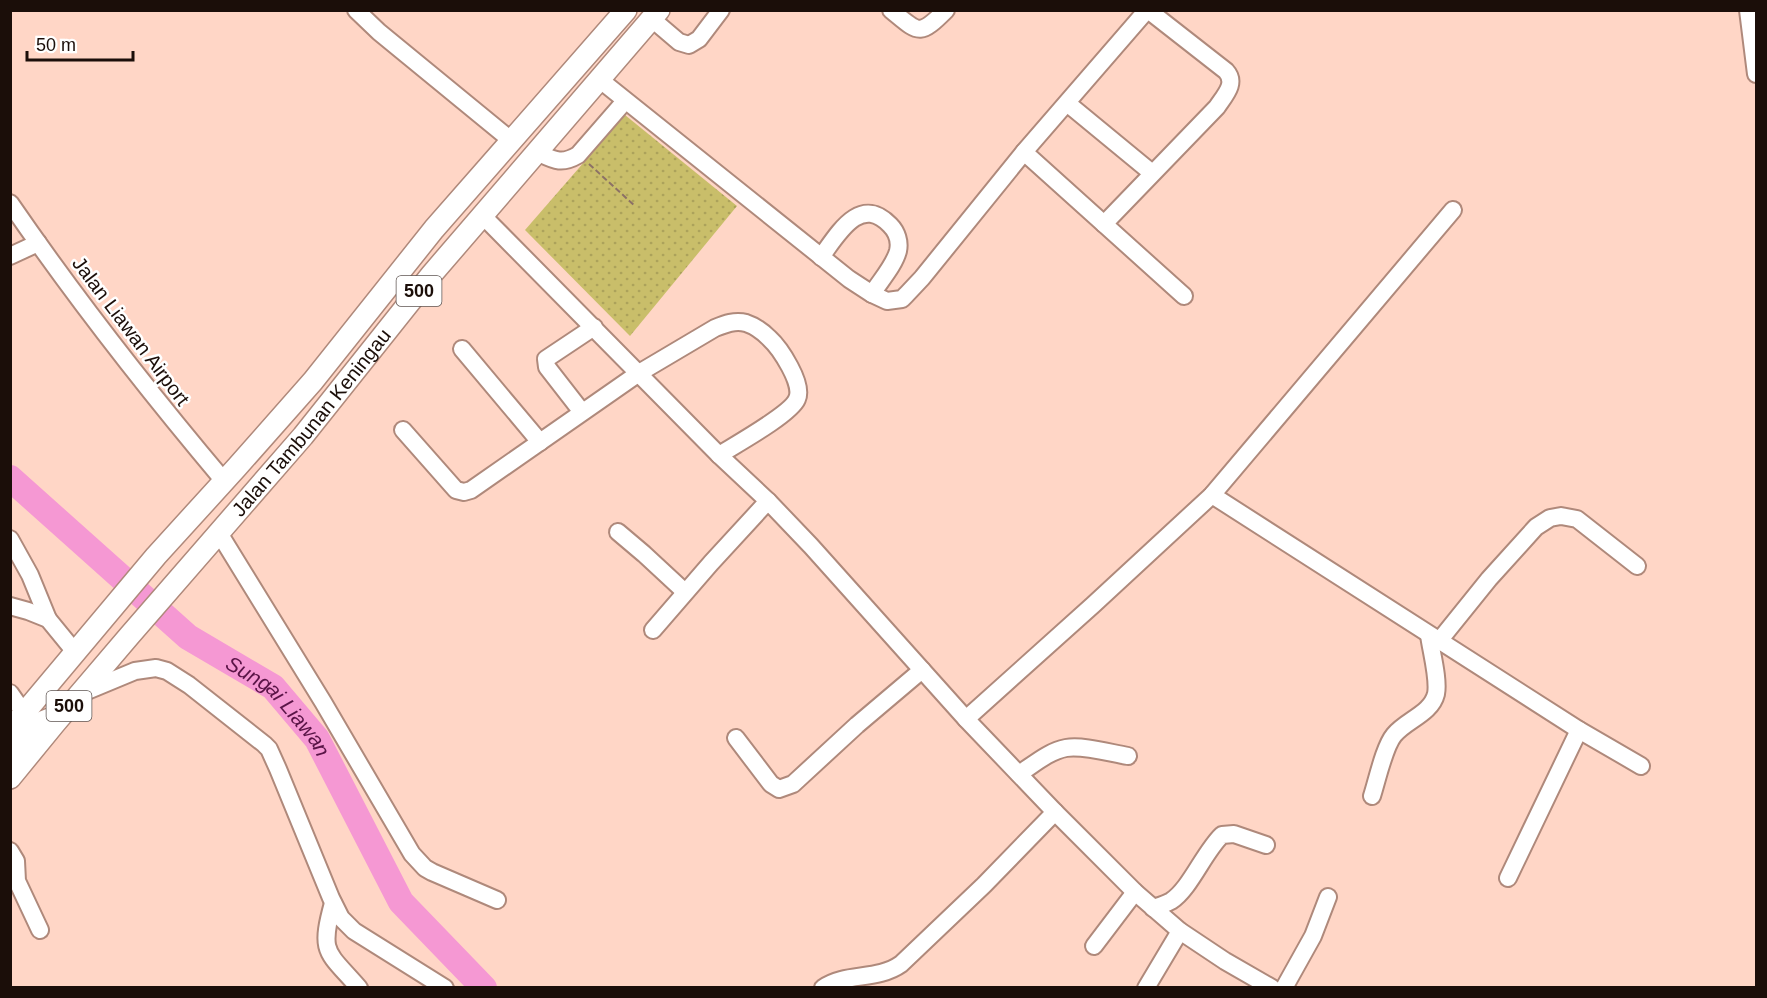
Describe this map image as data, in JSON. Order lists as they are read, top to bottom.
{
  "streets": {
    "main road": ["500", "Jalan Tambunan Keningau"],
    "street": ["Jalan Liawan Airport"]
  },
  "crossings": [
    ["Jalan Liawan Airport", "Jalan Tambunan Keningau"]
  ],
  "water": ["Sungai Liawan"],
  "scale_bar": "50 m"
}
